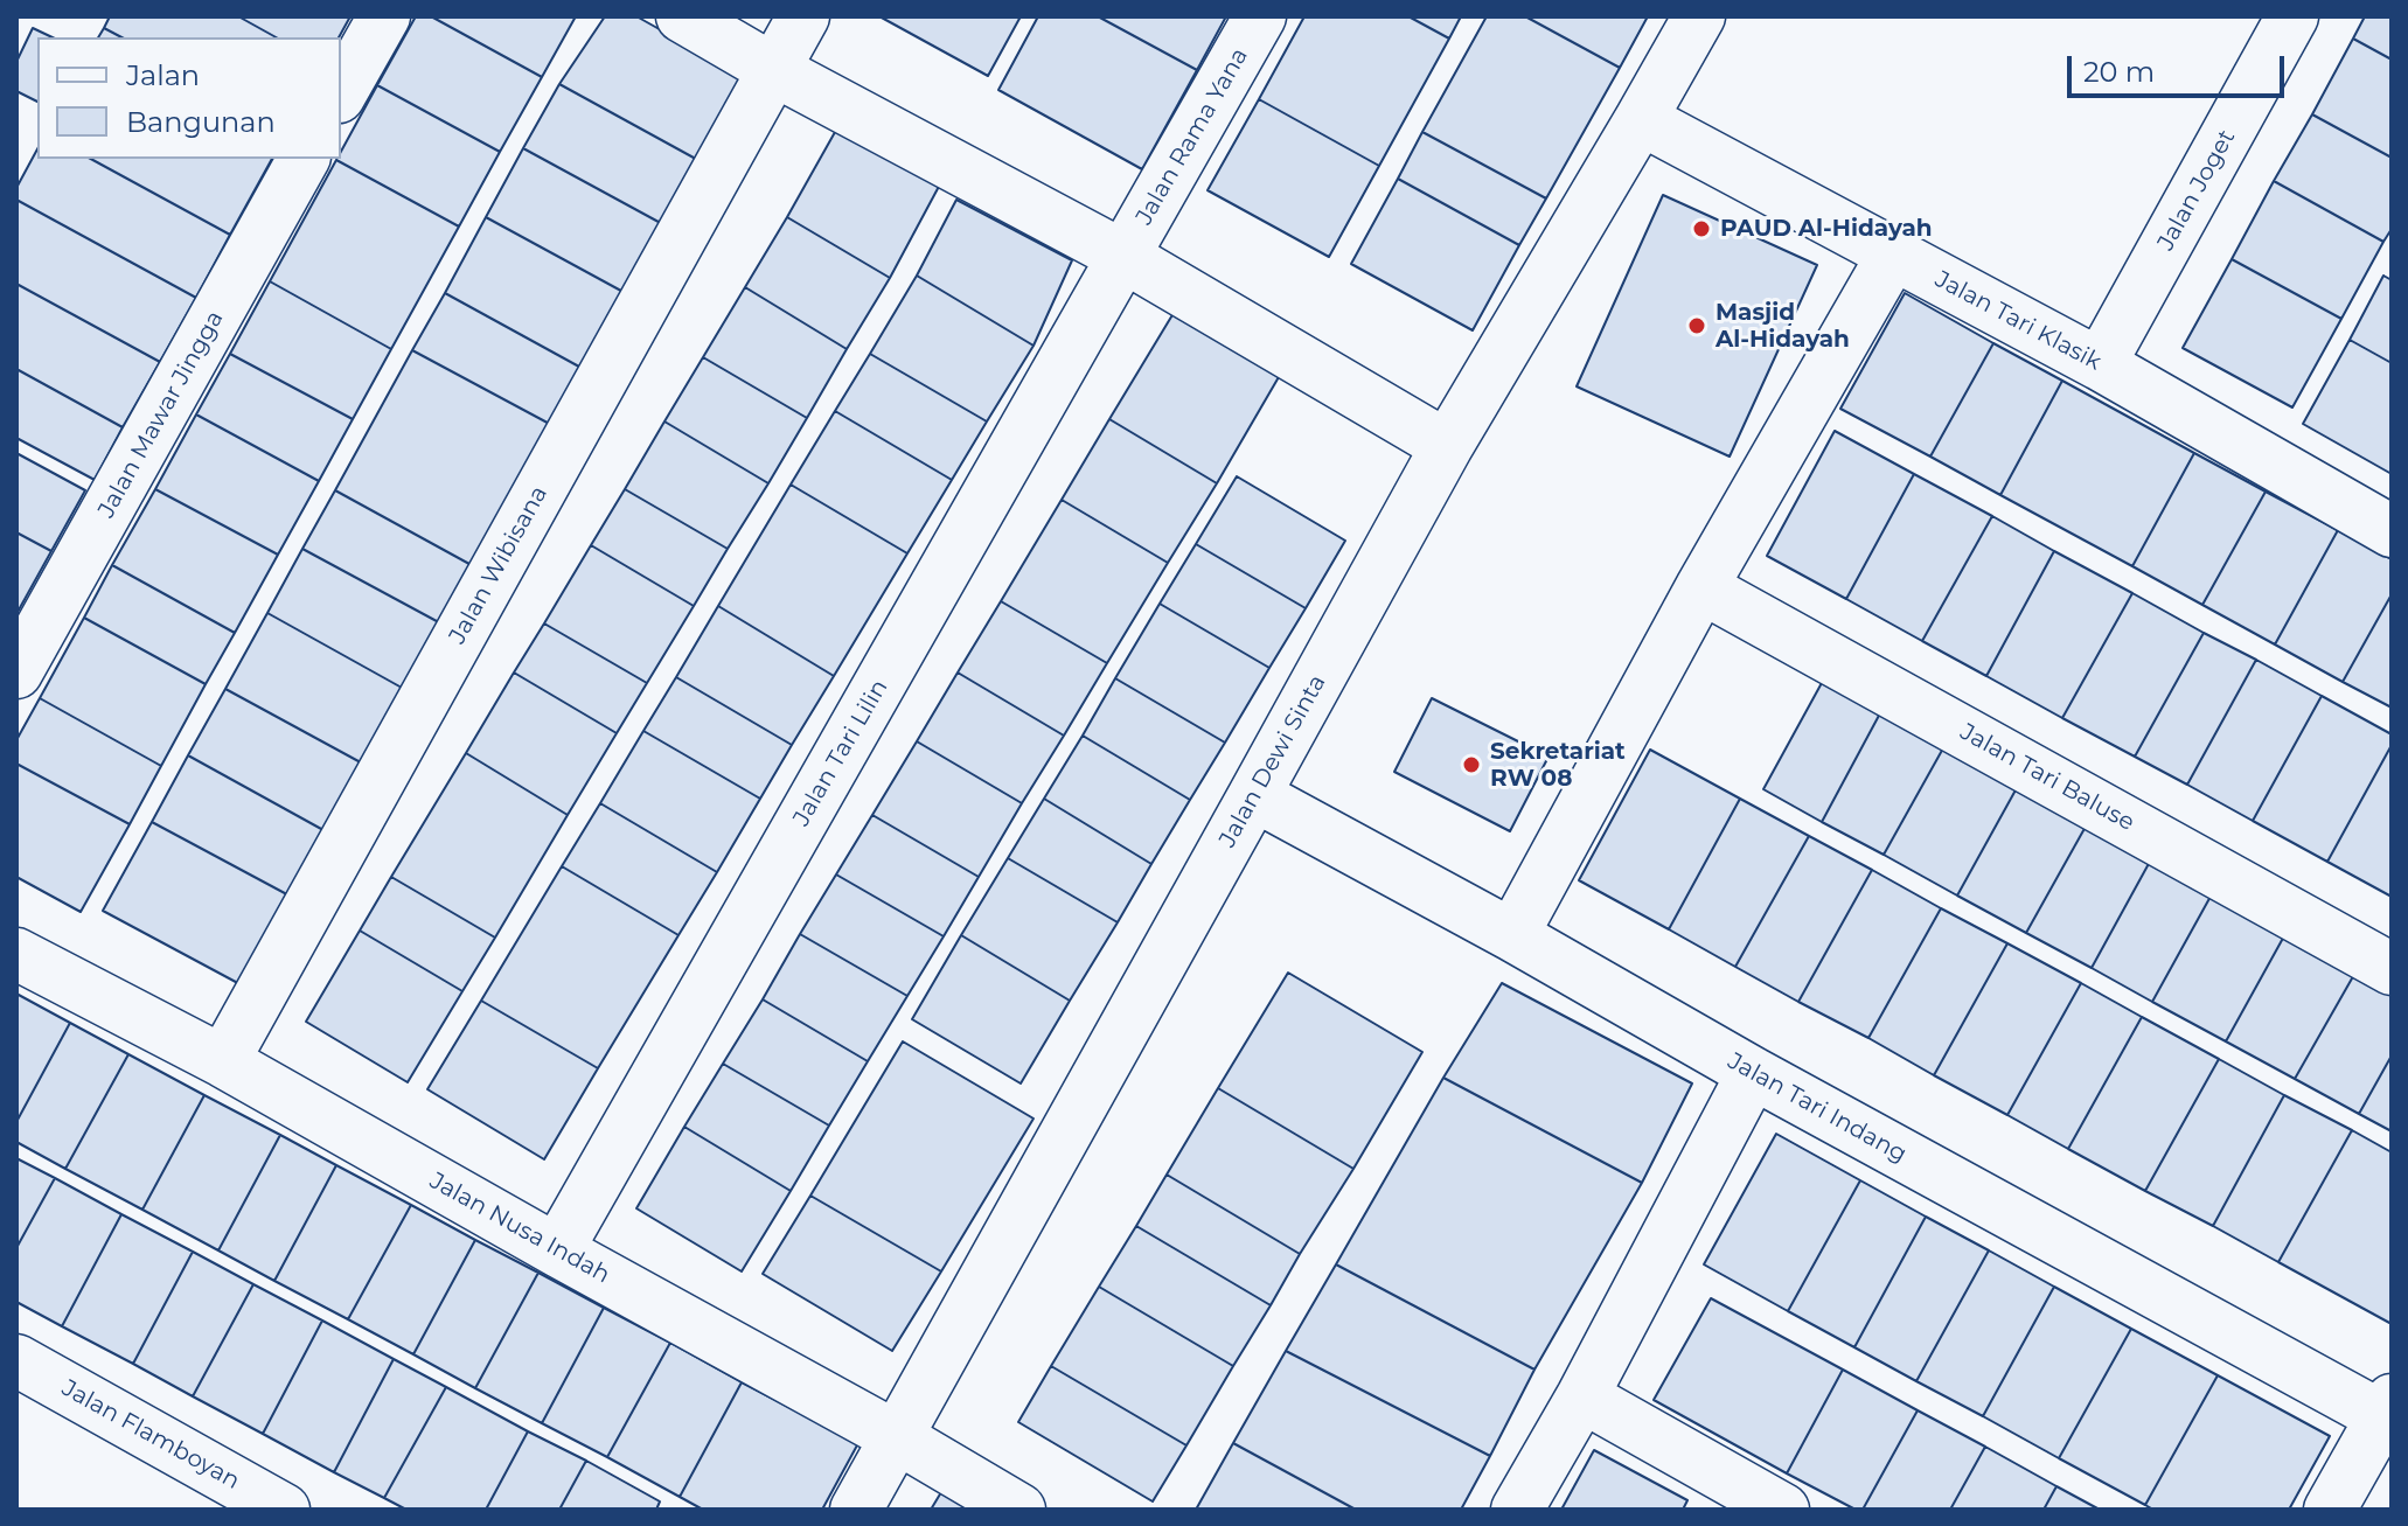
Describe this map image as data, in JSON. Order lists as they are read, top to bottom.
{
  "streets": {
    "street": [
      "Jalan Rama Yana",
      "Jalan Joget",
      "Jalan Tari Klasik",
      "Jalan Mawar Jingga",
      "Jalan Wibisana",
      "Jalan Tari Lilin",
      "Jalan Dewi Sinta",
      "Jalan Tari Baluse",
      "Jalan Tari Indang",
      "Jalan Nusa Indah",
      "Jalan Flamboyan"
    ]
  },
  "crossings": [
    ["Jalan Rama Yana", "Jalan Tari Lilin"],
    ["Jalan Joget", "Jalan Tari Klasik"],
    ["Jalan Tari Klasik", "Jalan Dewi Sinta"],
    ["Jalan Wibisana", "Jalan Nusa Indah"],
    ["Jalan Tari Lilin", "Jalan Nusa Indah"],
    ["Jalan Dewi Sinta", "Jalan Tari Indang"],
    ["Jalan Dewi Sinta", "Jalan Nusa Indah"]
  ],
  "places": ["PAUD Al-Hidayah", "Masjid Al-Hidayah", "Sekretariat RW 08"],
  "legend": ["Jalan", "Bangunan"],
  "scale_bar": "20 m"
}
